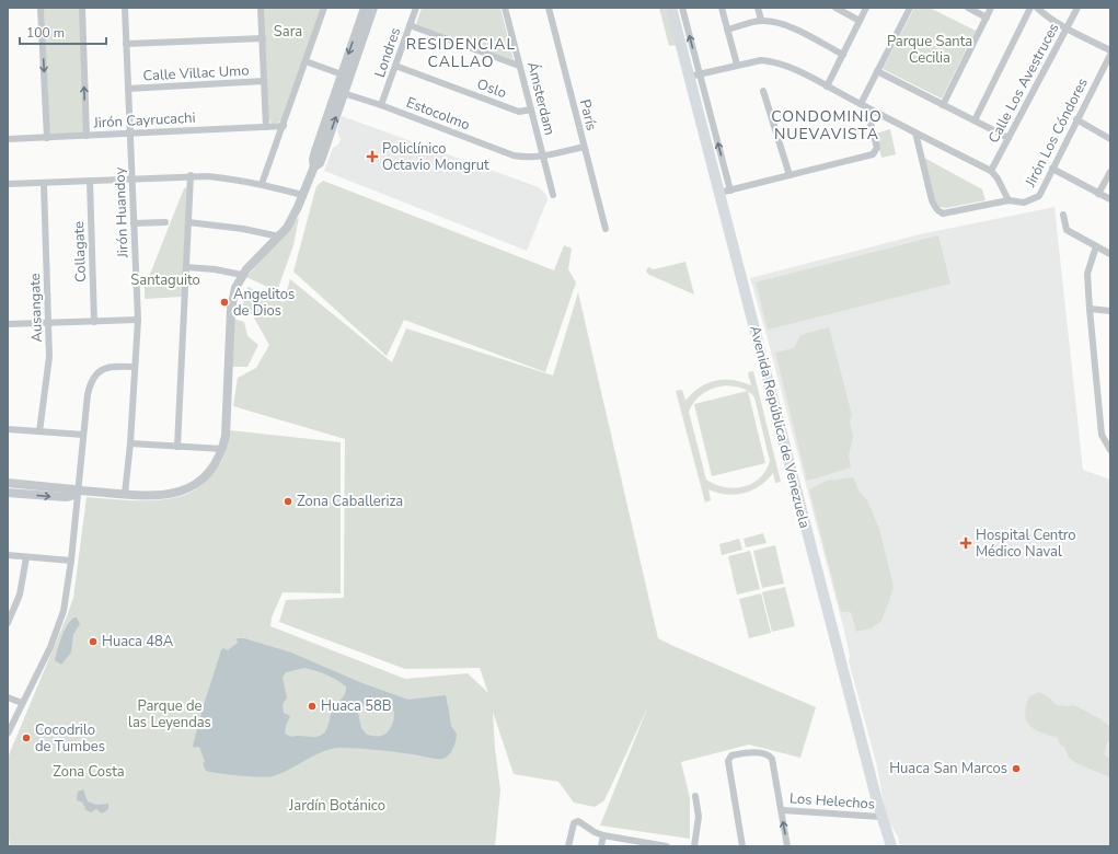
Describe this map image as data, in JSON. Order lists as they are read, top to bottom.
{
  "streets": {
    "main road": ["Avenida República de Venezuela"],
    "street": [
      "Londres",
      "Calle Villac Umo",
      "Calle Los Avestruces",
      "Oslo",
      "Ámsterdam",
      "Estocolmo",
      "París",
      "Jirón Cayrucachi",
      "Jirón Los Cóndores",
      "Jirón Huandoy",
      "Collagate",
      "Ausangate",
      "Los Helechos"
    ]
  },
  "crossings": [
    ["Londres", "Oslo"],
    ["Londres", "Estocolmo"],
    ["Calle Villac Umo", "Jirón Huandoy"],
    ["Oslo", "Ámsterdam"],
    ["Ámsterdam", "Estocolmo"],
    ["Estocolmo", "París"],
    ["Jirón Cayrucachi", "Jirón Huandoy"],
    ["Avenida República de Venezuela", "Los Helechos"]
  ],
  "districts": ["RESIDENCIAL CALLAO", "CONDOMINIO NUEVAVISTA"],
  "parks": [
    "Sara",
    "Parque Santa Cecilia",
    "Santaguito",
    "Parque de las Leyendas",
    "Zona Costa",
    "Jardín Botánico"
  ],
  "places": {
    "health": ["Policlínico Octavio Mongrut", "Hospital Centro Médico Naval"],
    "other": [
      "Angelitos de Dios",
      "Zona Caballeriza",
      "Huaca 48A",
      "Huaca 58B",
      "Cocodrilo de Tumbes",
      "Huaca San Marcos"
    ]
  },
  "scale_bar": "100 m"
}
